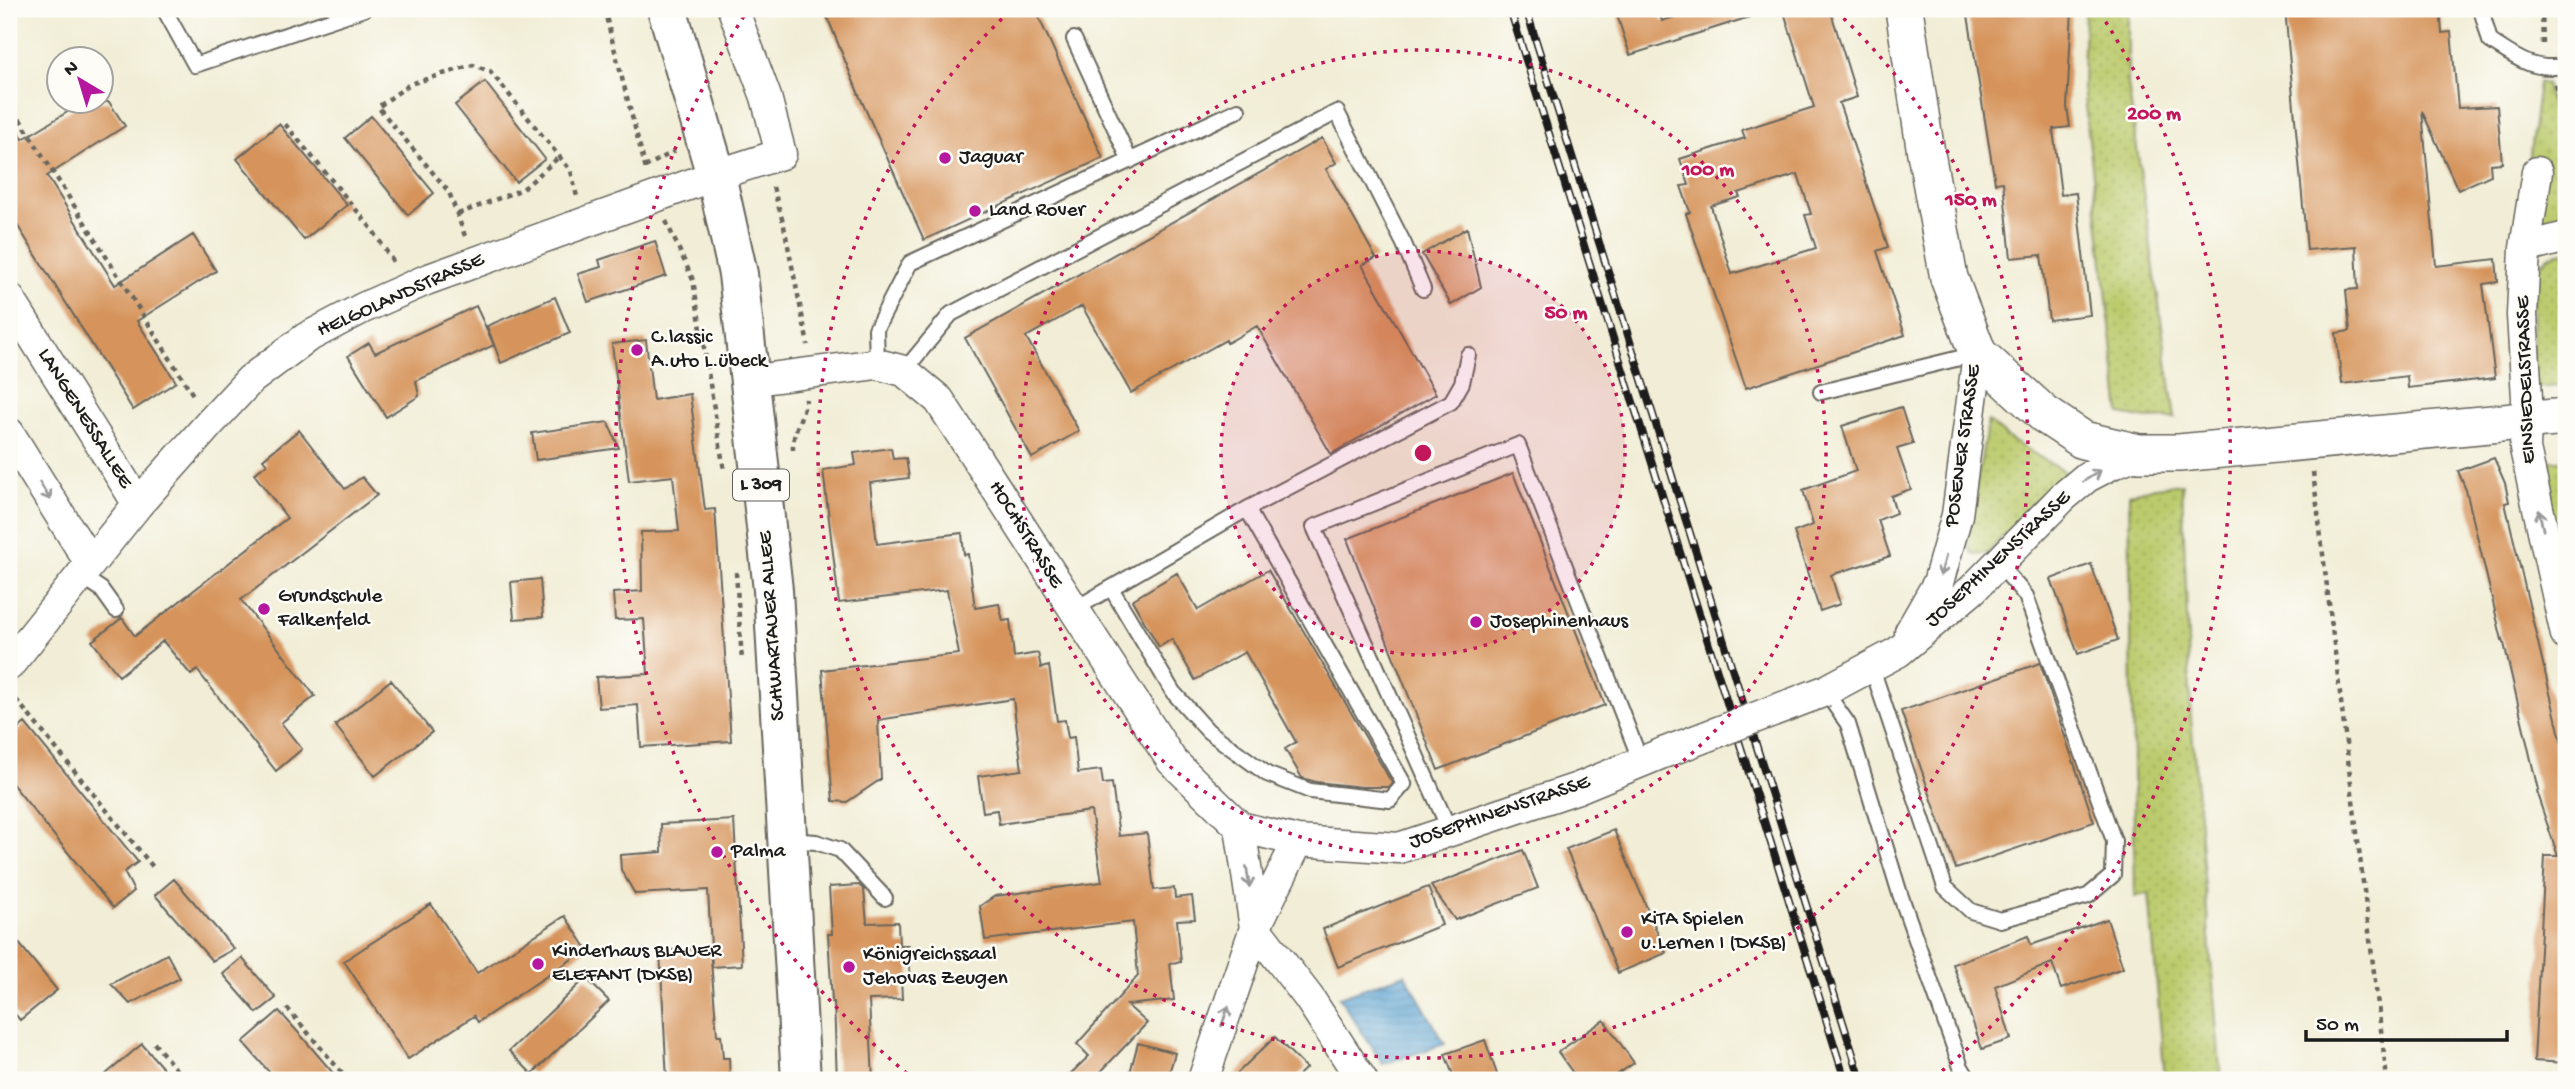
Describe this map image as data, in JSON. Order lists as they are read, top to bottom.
{
  "streets": {
    "main road": ["L 309", "SCHWARTAUER ALLEE"],
    "street": [
      "HELGOLANDSTRASSE",
      "EINSIEDELSTRASSE",
      "LANGENESSALLEE",
      "POSENER STRASSE",
      "HOCHSTRASSE",
      "JOSEPHINENSTRASSE"
    ]
  },
  "crossings": [
    ["HELGOLANDSTRASSE", "LANGENESSALLEE"],
    ["HELGOLANDSTRASSE", "L 309"],
    ["HELGOLANDSTRASSE", "SCHWARTAUER ALLEE"],
    ["EINSIEDELSTRASSE", "JOSEPHINENSTRASSE"],
    ["POSENER STRASSE", "JOSEPHINENSTRASSE"],
    ["L 309", "SCHWARTAUER ALLEE"]
  ],
  "one_way": ["EINSIEDELSTRASSE", "POSENER STRASSE"],
  "places": [
    "Jaguar",
    "Land Rover",
    "C.lassic A.uto L.übeck",
    "Grundschule Falkenfeld",
    "Josephinenhaus",
    "Palma",
    "KiTA Spielen u.Lernen I (DKSB)",
    "Kinderhaus BLAUER ELEFANT (DKSB)",
    "Königreichssaal Jehovas Zeugen"
  ],
  "scale_bar": "50 m",
  "north": "top left",
  "rings": [
    "200 m",
    "100 m",
    "150 m",
    "50 m"
  ]
}
